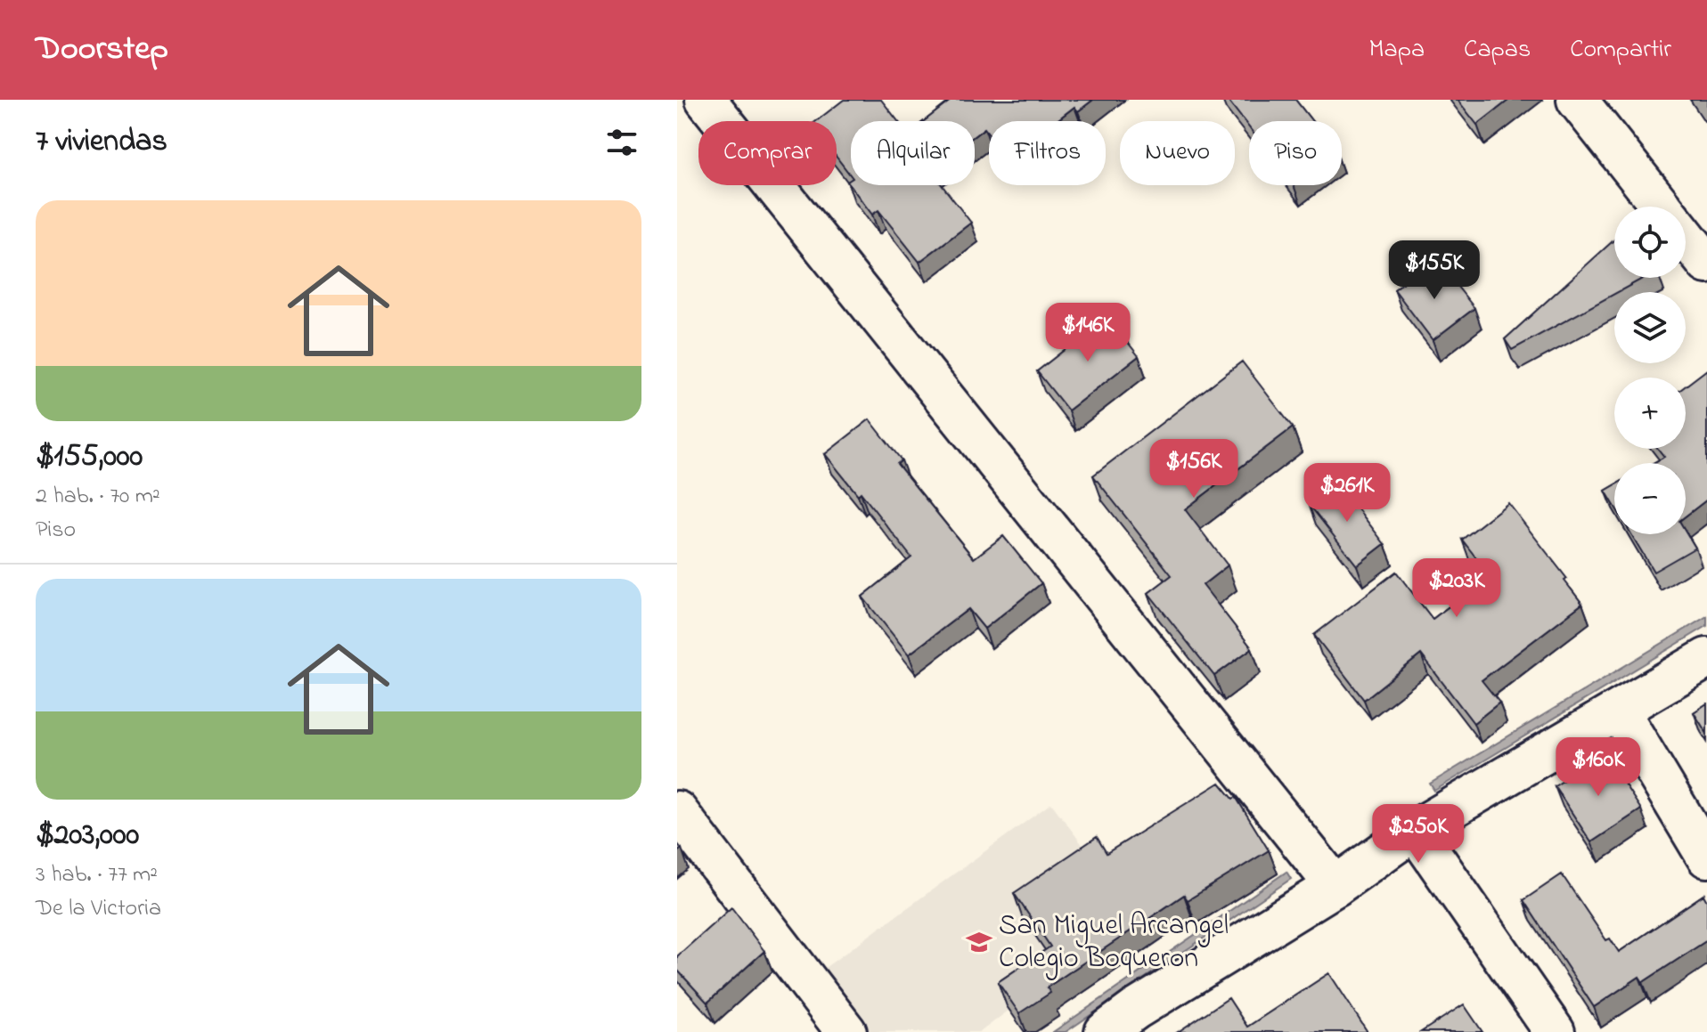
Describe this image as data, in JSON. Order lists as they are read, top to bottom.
{
  "places": {
    "school or university": ["San Miguel Arcangel Colegio Boqueron"]
  },
  "page": {
    "header": "Doorstep",
    "nav": ["Mapa", "Capas", "Compartir"],
    "heading": "7 viviendas",
    "chip": [
      "Comprar",
      "Alquilar",
      "Filtros",
      "Nuevo",
      "Piso"
    ],
    "list": [
      {
        "name": "$155,000",
        "note": "2 hab. · 70 m² · Piso"
      },
      {
        "name": "$203,000",
        "note": "3 hab. · 77 m² · De la Victoria"
      }
    ],
    "map_buttons": ["+", "−"],
    "price": [
      "$155K",
      "$146K",
      "$156K",
      "$261K",
      "$203K",
      "$160K",
      "$250K"
    ]
  }
}
